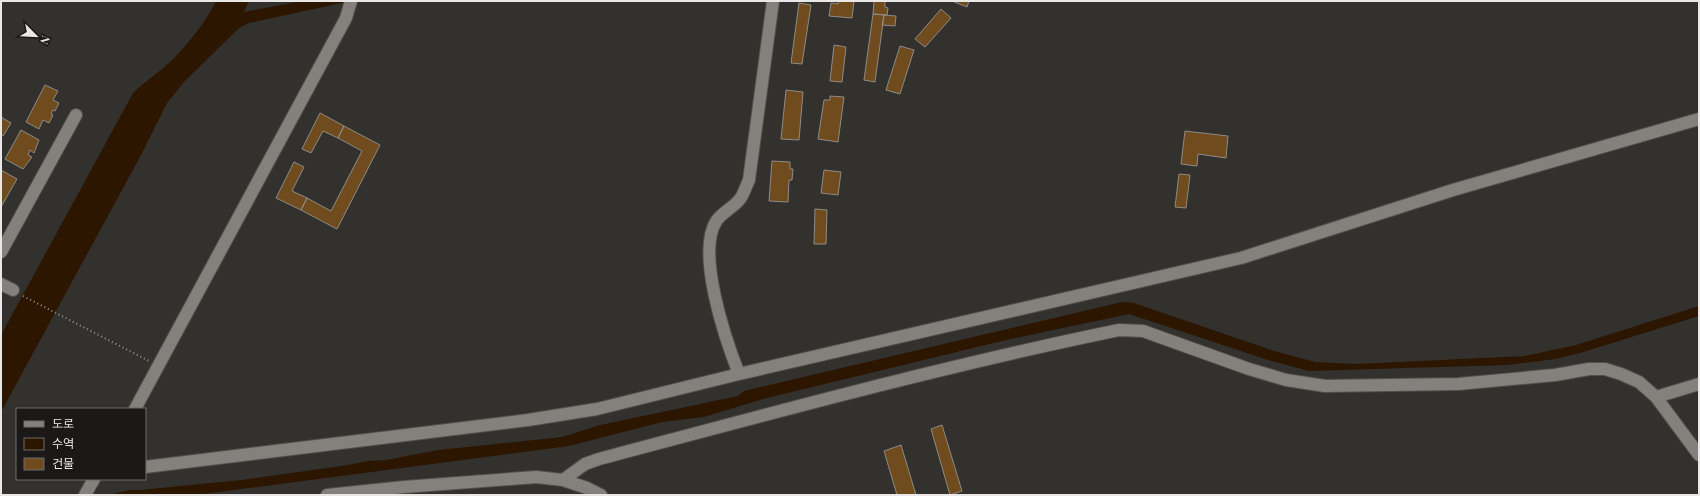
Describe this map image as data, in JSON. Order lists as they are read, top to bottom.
{
  "legend": ["도로", "수역", "건물"],
  "north": "bottom right"
}
